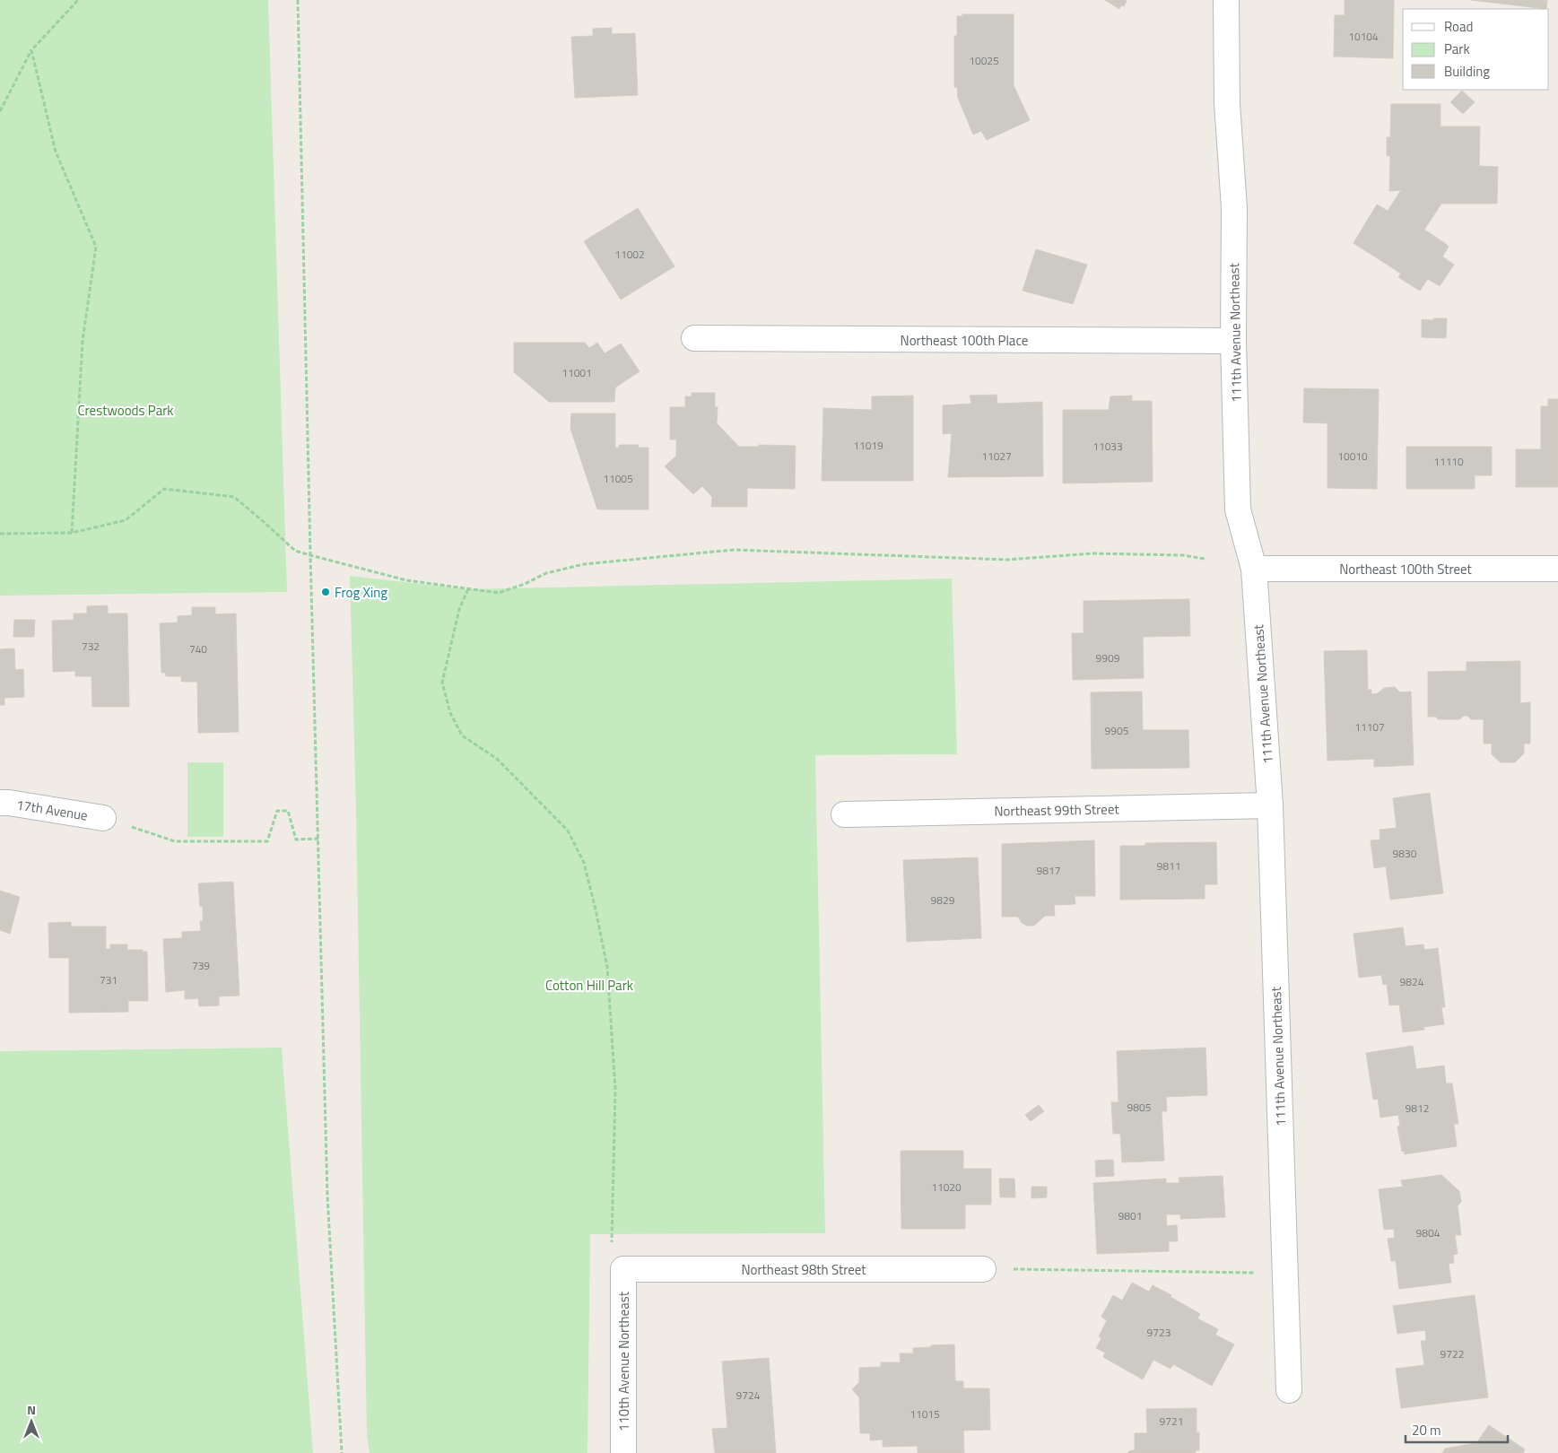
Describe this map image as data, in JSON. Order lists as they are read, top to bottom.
{
  "streets": {
    "street": [
      "111th Avenue Northeast",
      "Northeast 100th Place",
      "Northeast 100th Street",
      "17th Avenue",
      "Northeast 99th Street",
      "Northeast 98th Street",
      "110th Avenue Northeast"
    ]
  },
  "crossings": [
    ["111th Avenue Northeast", "Northeast 100th Place"],
    ["111th Avenue Northeast", "Northeast 100th Street"],
    ["111th Avenue Northeast", "Northeast 99th Street"],
    ["Northeast 98th Street", "110th Avenue Northeast"]
  ],
  "parks": ["Crestwoods Park", "Cotton Hill Park"],
  "places": ["Frog Xing"],
  "house_numbers": [
    "10104",
    "10025",
    "11002",
    "11001",
    "11019",
    "11033",
    "11027",
    "10010",
    "11110",
    "11005",
    "732",
    "740",
    "9909",
    "11107",
    "9905",
    "9830",
    "9811",
    "9817",
    "9829",
    "739",
    "731",
    "9824",
    "9805",
    "9812",
    "11020",
    "9801",
    "9804",
    "9723",
    "9722",
    "9724",
    "11015",
    "9721"
  ],
  "legend": ["Road", "Park", "Building"],
  "scale_bar": "20 m",
  "north": "top"
}
